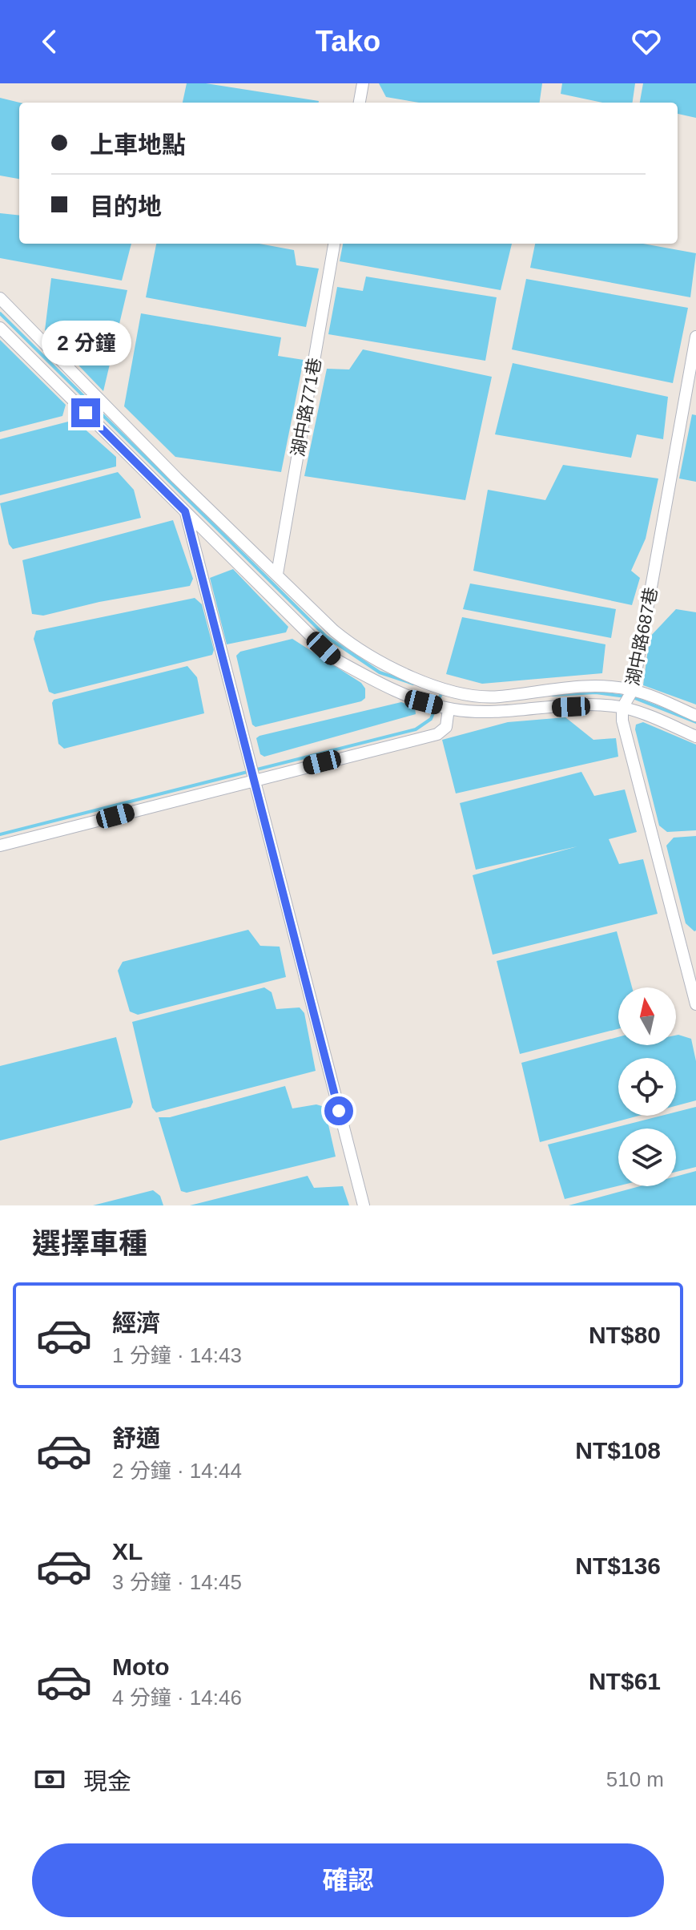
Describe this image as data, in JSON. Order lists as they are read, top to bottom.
{
  "streets": {
    "street": ["湖中路771巷", "湖中路687巷"]
  },
  "north": "top",
  "page": {
    "header": "Tako",
    "banner": ["上車地點", "目的地"],
    "bubble": "2 分鐘",
    "heading": "選擇車種",
    "list": [
      {
        "name": "經濟",
        "note": "1 分鐘 · 14:43",
        "value": "NT$80"
      },
      {
        "name": "舒適",
        "note": "2 分鐘 · 14:44",
        "value": "NT$108"
      },
      {
        "name": "XL",
        "note": "3 分鐘 · 14:45",
        "value": "NT$136"
      },
      {
        "name": "Moto",
        "note": "4 分鐘 · 14:46",
        "value": "NT$61"
      }
    ],
    "pay": ["現金", "510 m"],
    "buttons": "確認"
  }
}
